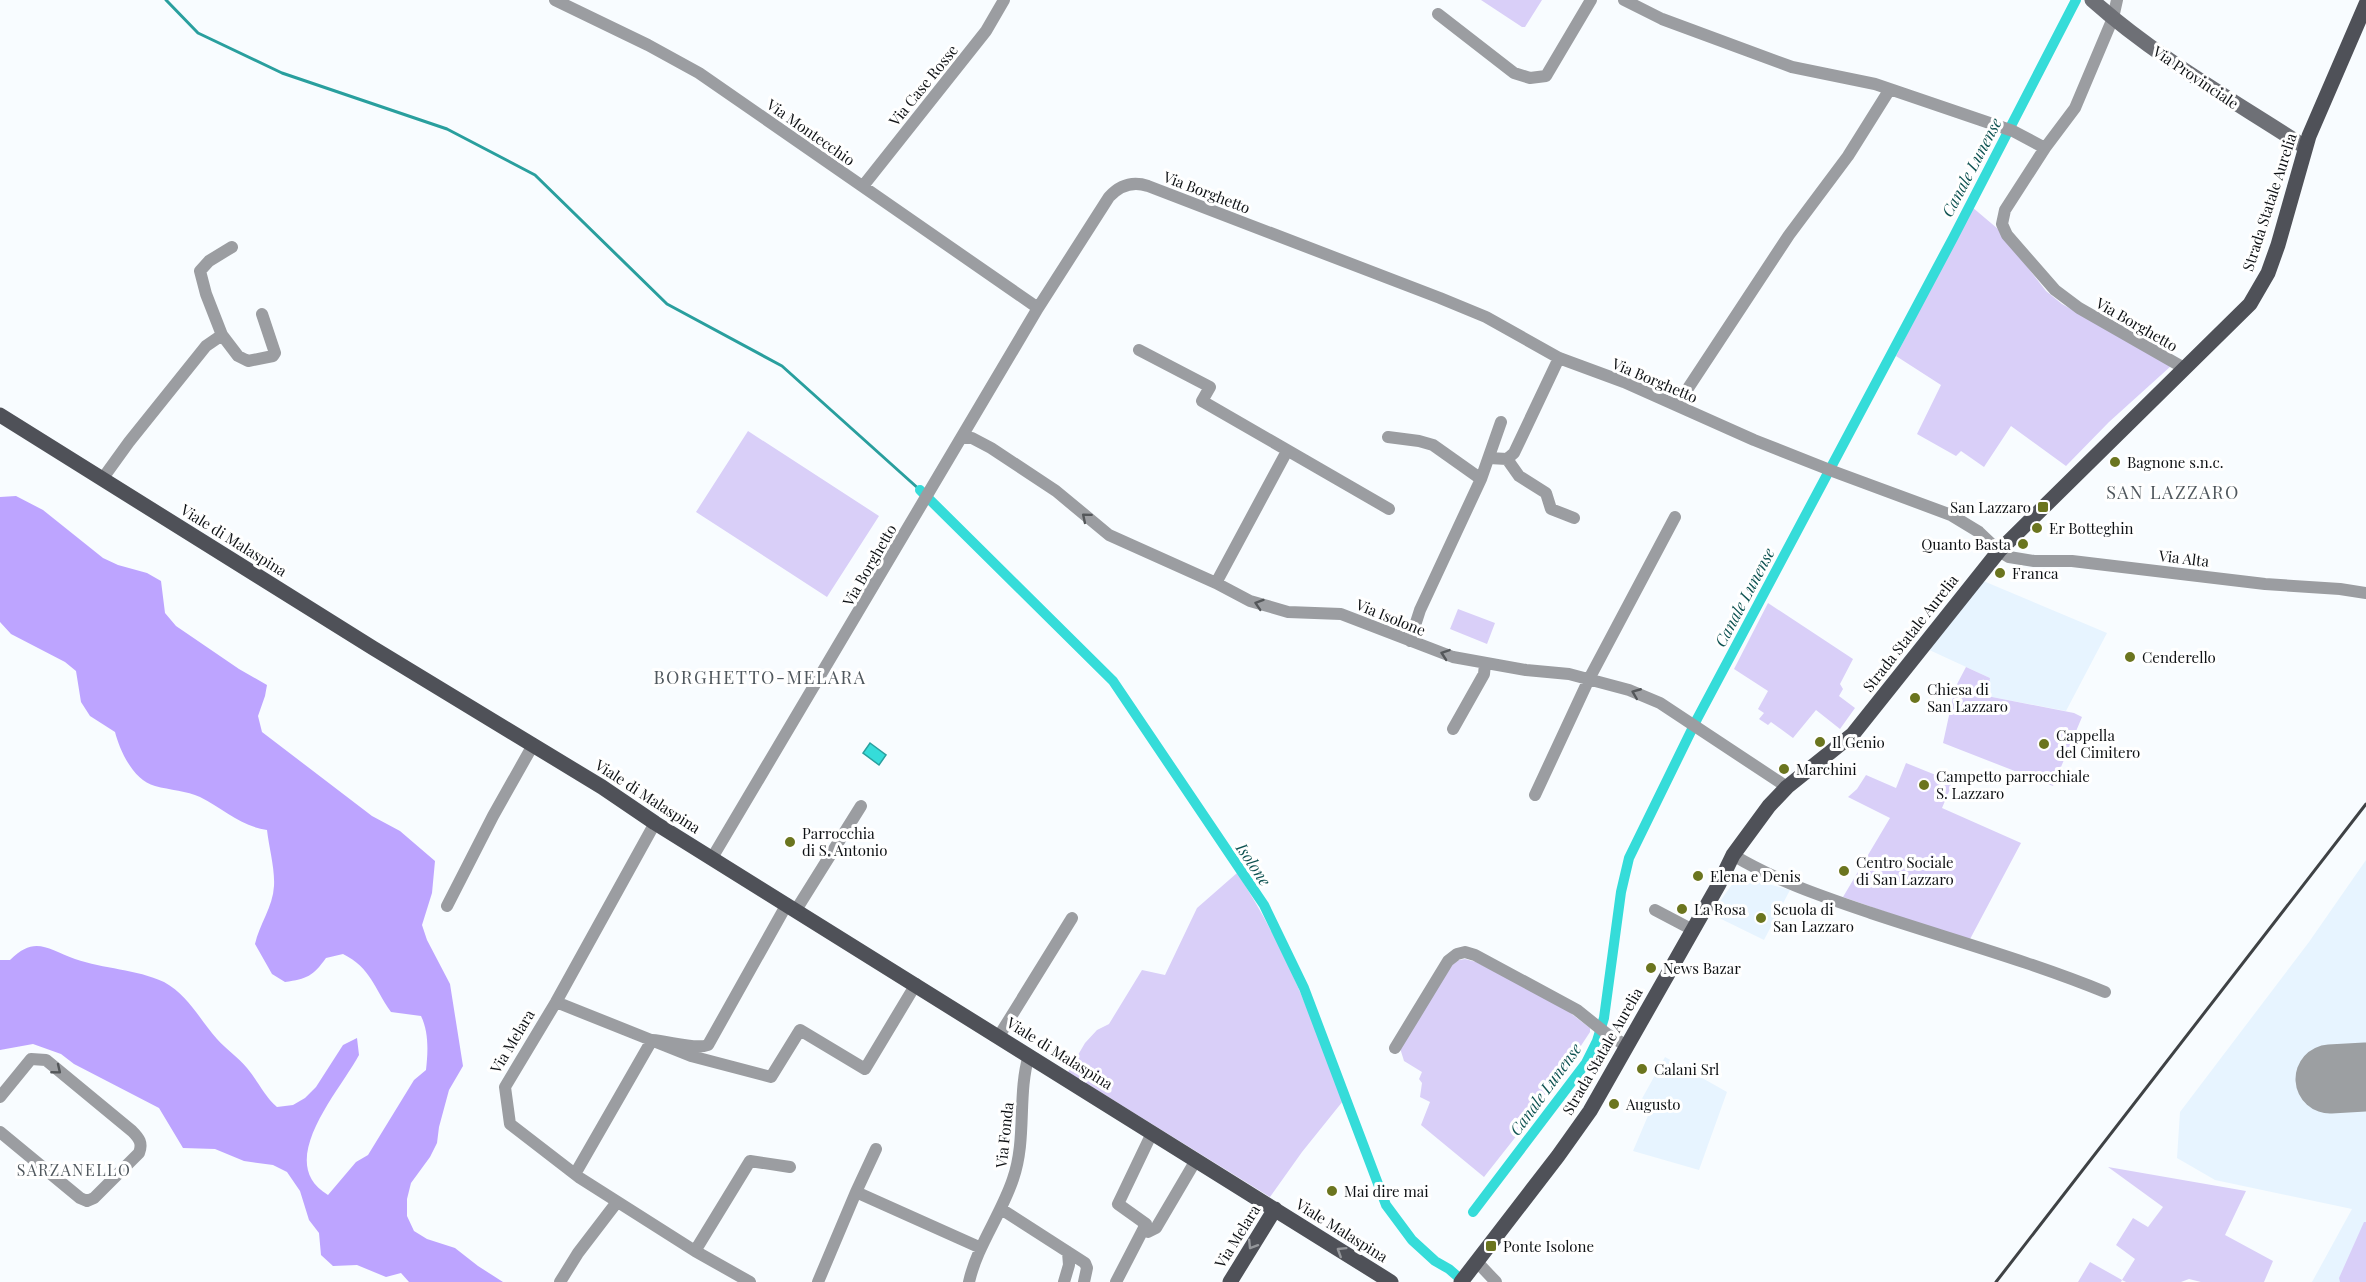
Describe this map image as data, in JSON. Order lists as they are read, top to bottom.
{
  "streets": {
    "main road": [
      "Strada Statale Aurelia",
      "Viale di Malaspina",
      "Via Melara",
      "Viale Malaspina"
    ],
    "street": [
      "Via Provinciale",
      "Via Case Rosse",
      "Via Montecchio",
      "Via Borghetto",
      "Via Alta",
      "Via Isolone",
      "Via Fonda"
    ]
  },
  "crossings": [
    ["Via Provinciale", "Via Borghetto"],
    ["Via Provinciale", "Strada Statale Aurelia"],
    ["Via Case Rosse", "Via Montecchio"],
    ["Via Montecchio", "Via Borghetto"],
    ["Via Borghetto", "Strada Statale Aurelia"],
    ["Via Borghetto", "Viale di Malaspina"],
    ["Via Borghetto", "Via Alta"],
    ["Via Borghetto", "Via Isolone"],
    ["Strada Statale Aurelia", "Via Alta"],
    ["Strada Statale Aurelia", "Via Isolone"],
    ["Viale di Malaspina", "Via Melara"],
    ["Viale di Malaspina", "Via Fonda"],
    ["Viale di Malaspina", "Viale Malaspina"],
    ["Via Melara", "Viale Malaspina"]
  ],
  "one_way": ["Via Isolone", "Viale Malaspina"],
  "districts": ["SAN LAZZARO", "BORGHETTO-MELARA", "SARZANELLO"],
  "water": ["Canale Lunense", "Isolone"],
  "places": {
    "other": [
      "Bagnone s.n.c.",
      "Er Botteghin",
      "Quanto Basta",
      "Franca",
      "Cenderello",
      "Chiesa di San Lazzaro",
      "Il Genio",
      "Cappella del Cimitero",
      "Marchini",
      "Campetto parrocchiale S. Lazzaro",
      "Parrocchia di S. Antonio",
      "Centro Sociale di San Lazzaro",
      "Elena e Denis",
      "La Rosa",
      "Scuola di San Lazzaro",
      "News Bazar",
      "Calani Srl",
      "Augusto",
      "Mai dire mai"
    ],
    "transit": ["San Lazzaro", "Ponte Isolone"]
  }
}
